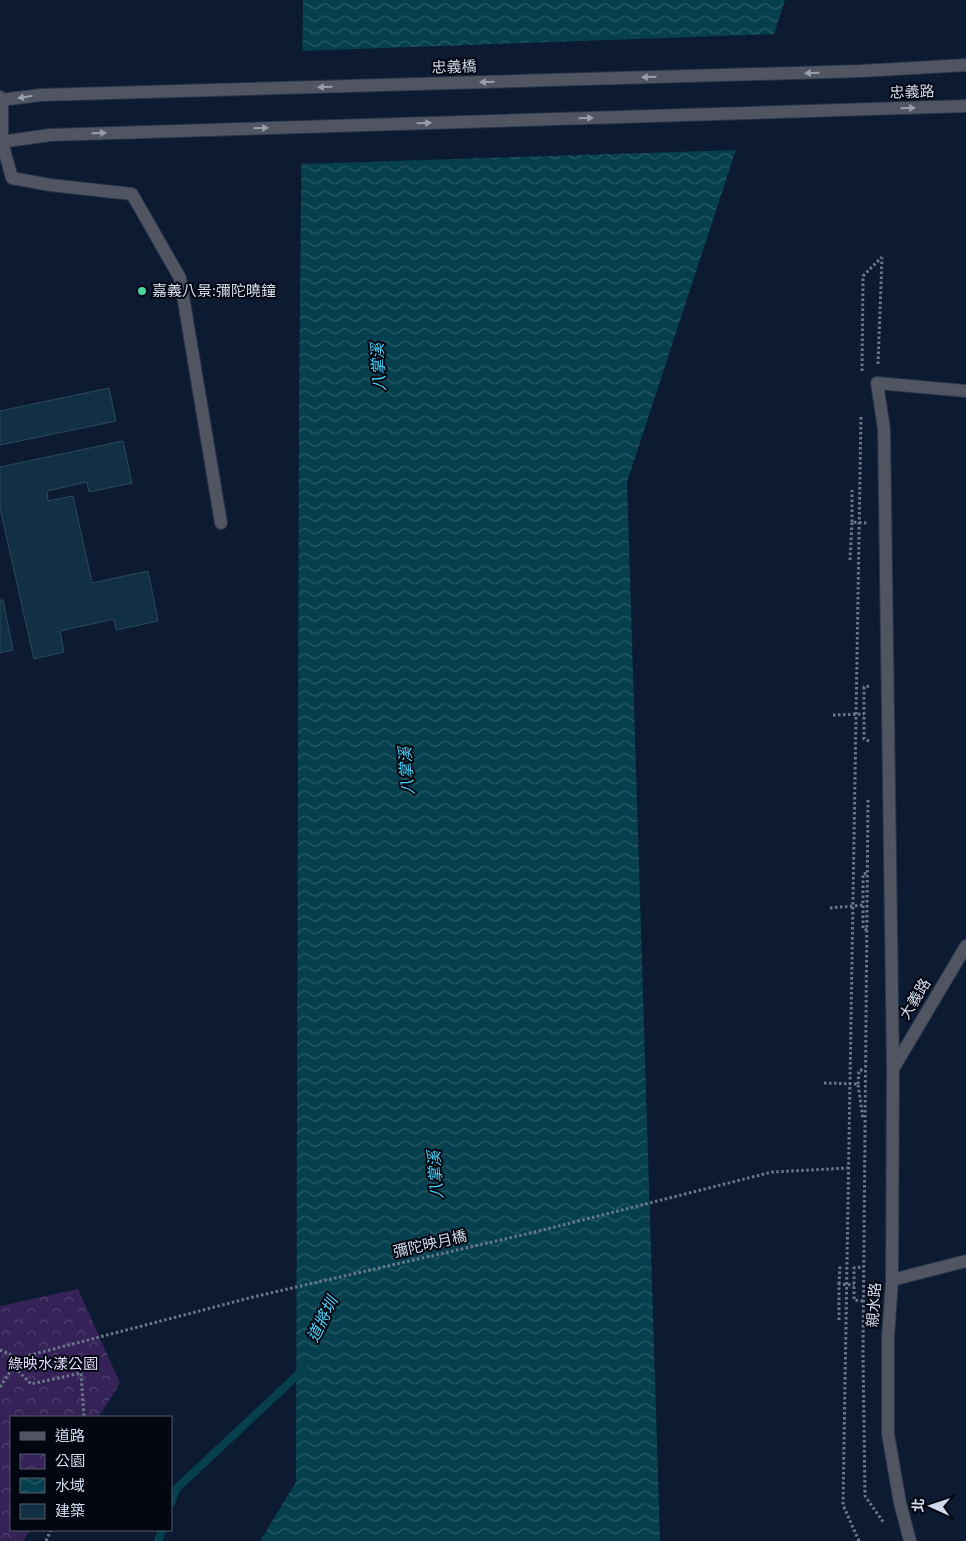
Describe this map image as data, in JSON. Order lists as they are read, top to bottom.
{
  "streets": {
    "street": [
      "忠義橋",
      "忠義路",
      "大義路",
      "親水路"
    ],
    "path": ["彌陀映月橋"]
  },
  "crossings": [
    ["忠義橋", "忠義路"],
    ["大義路", "親水路"]
  ],
  "one_way": ["忠義橋", "忠義路"],
  "water": ["八掌溪", "道將圳"],
  "parks": ["綠映水漾公園"],
  "places": ["嘉義八景:彌陀曉鐘"],
  "legend": [
    "道路",
    "公園",
    "水域",
    "建築"
  ],
  "north": "left"
}
